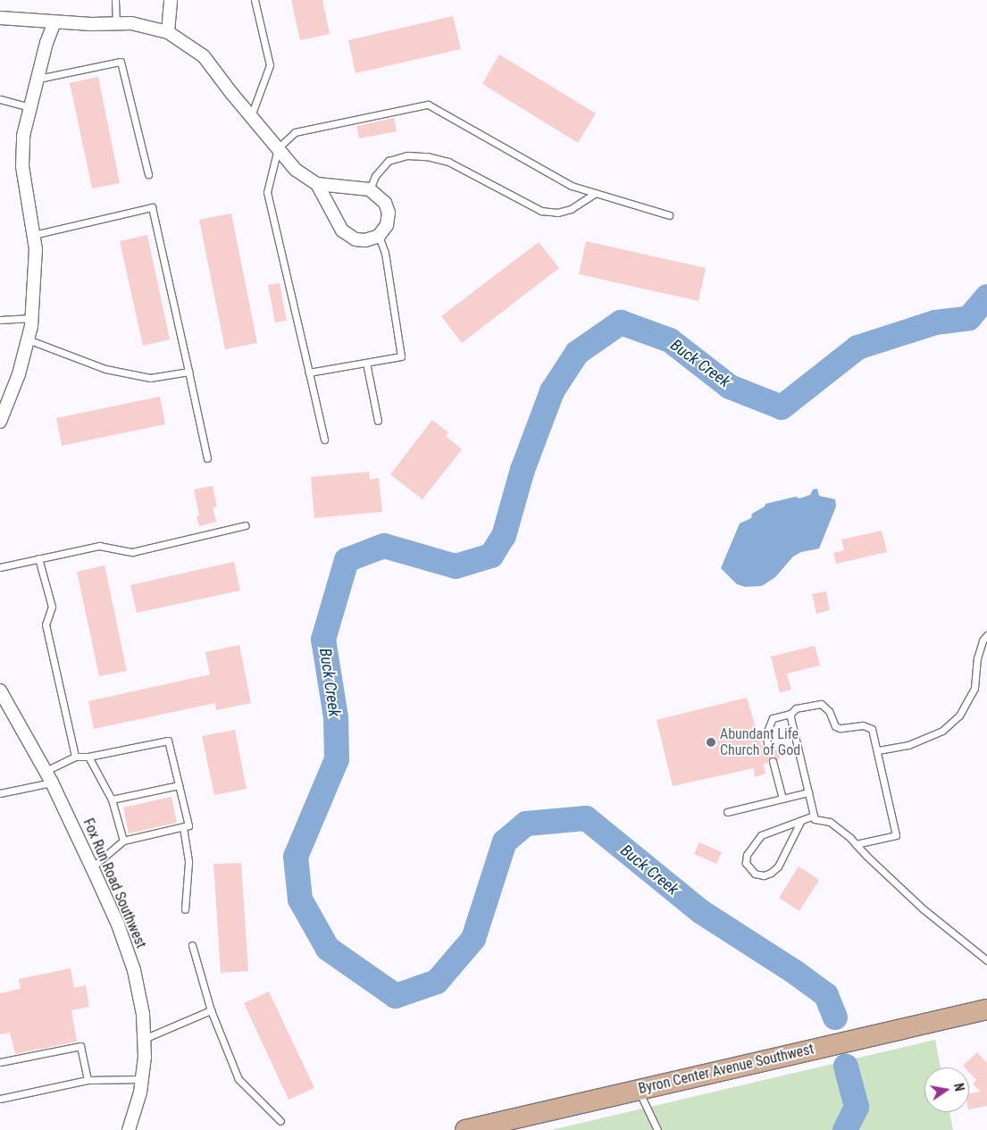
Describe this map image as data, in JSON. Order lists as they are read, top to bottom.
{
  "streets": {
    "main road": ["Byron Center Avenue Southwest"],
    "street": ["Fox Run Road Southwest"]
  },
  "water": ["Buck Creek"],
  "places": ["Abundant Life Church of God"],
  "north": "right"
}
